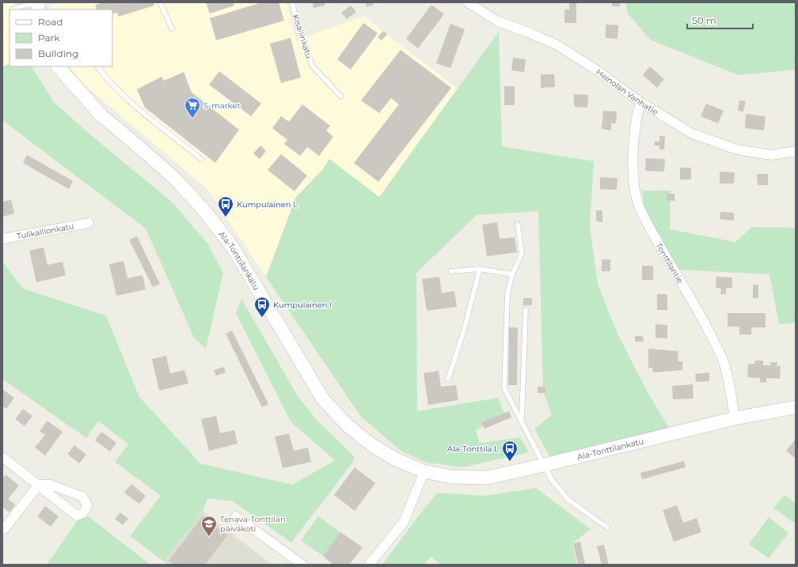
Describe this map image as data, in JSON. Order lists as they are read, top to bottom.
{
  "streets": {
    "street": [
      "Heinolan Vanhatie",
      "Tulikallionkatu",
      "Ala-Tonttilankatu",
      "Tonttilantie"
    ],
    "lane": ["Kisällinkatu"]
  },
  "crossings": [
    ["Heinolan Vanhatie", "Tonttilantie"],
    ["Ala-Tonttilankatu", "Tonttilantie"]
  ],
  "places": {
    "supermarket": ["S-market"],
    "bus stop": ["Kumpulainen L", "Kumpulainen I", "Ala-Tonttila L"],
    "school or university": ["Tenava-Tonttilan päiväkoti"]
  },
  "legend": ["Road", "Park", "Building"],
  "scale_bar": "50 m"
}
